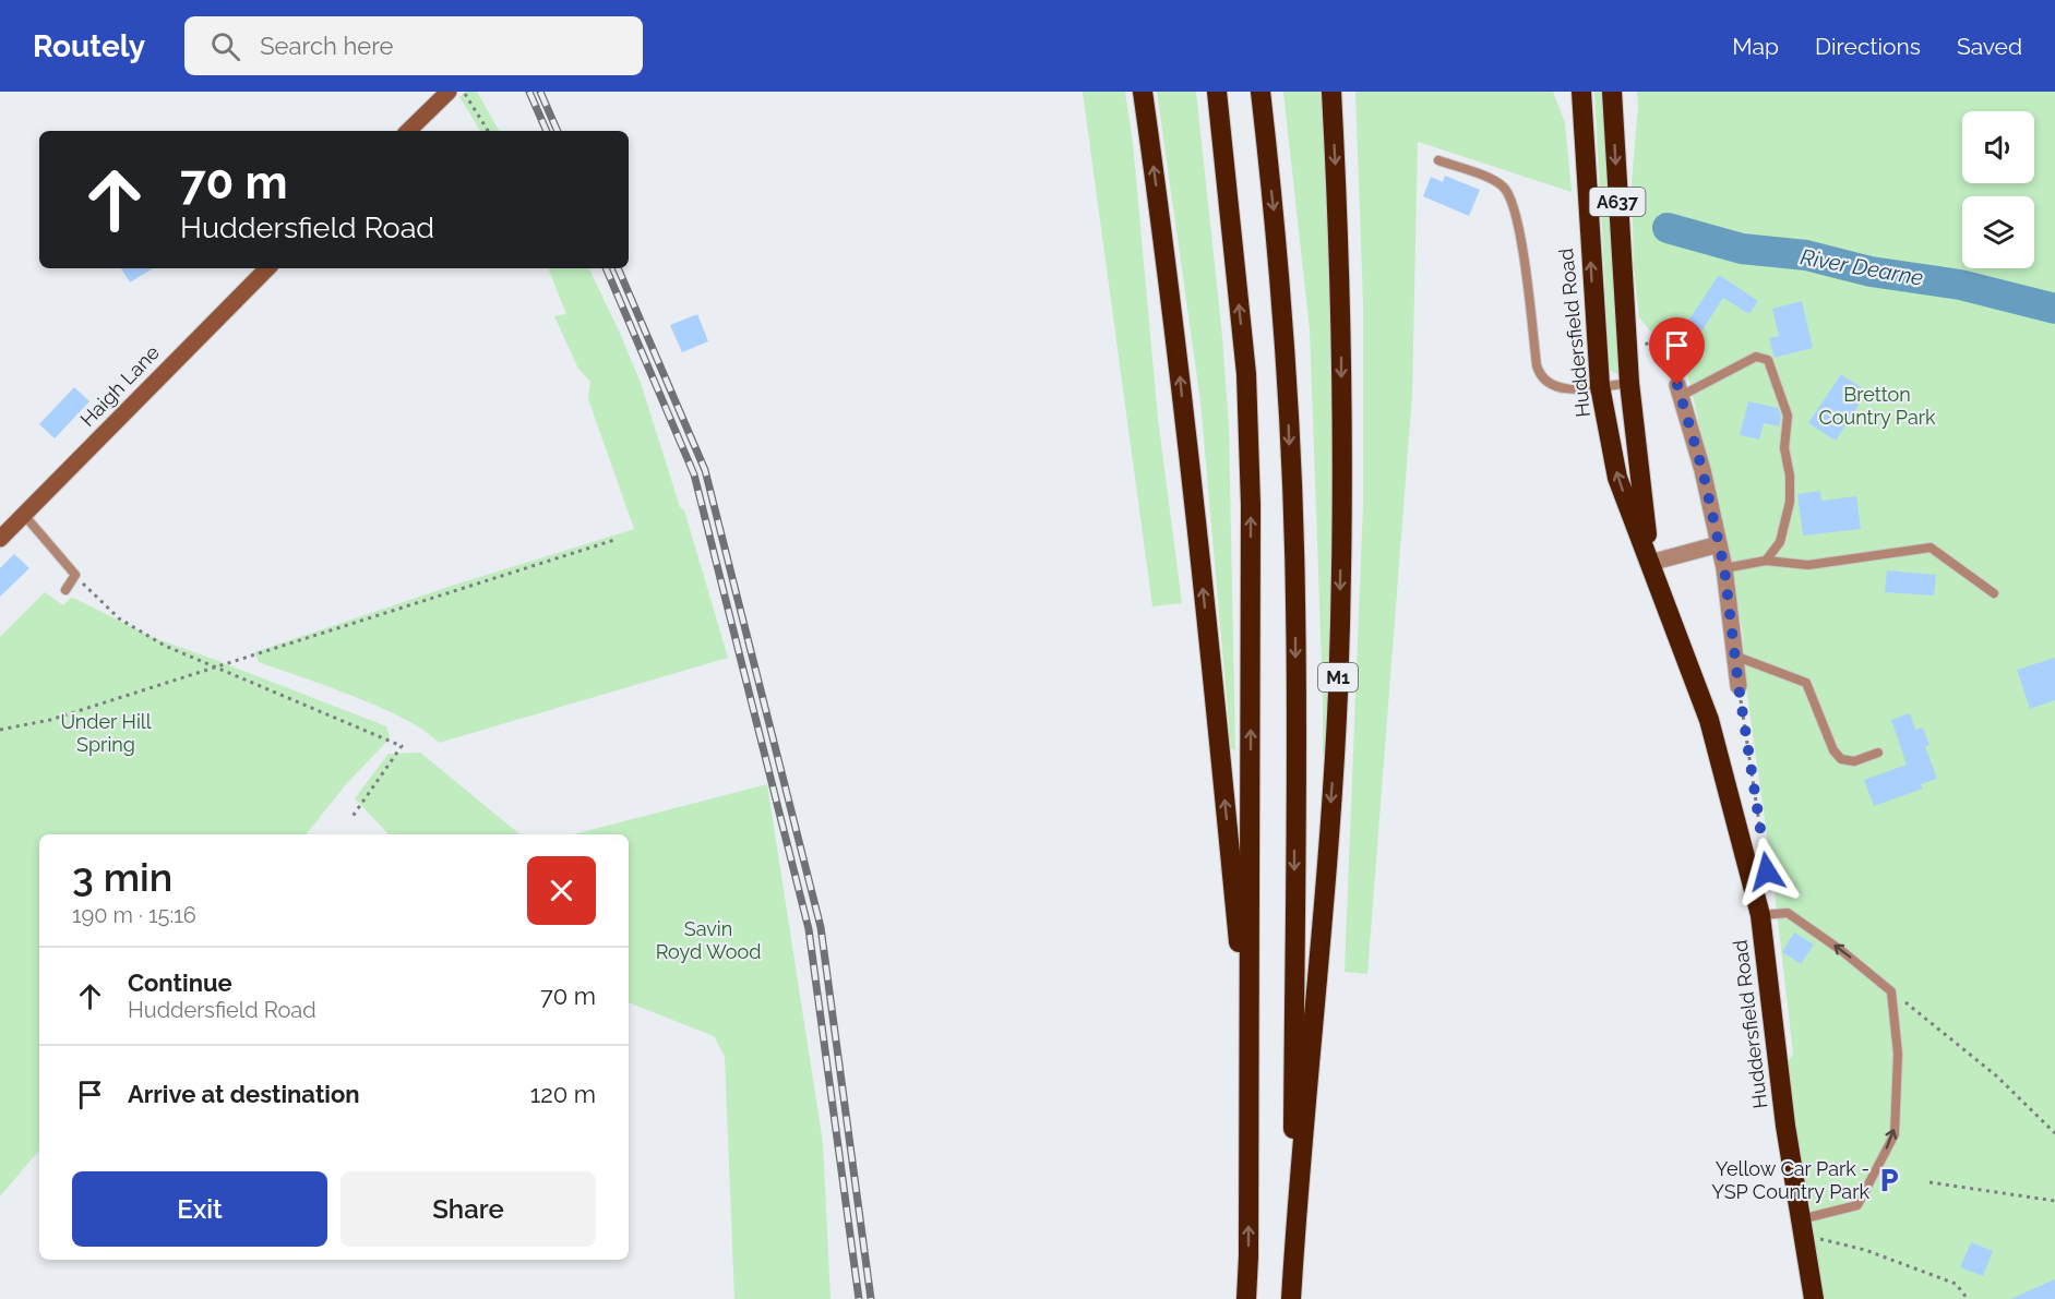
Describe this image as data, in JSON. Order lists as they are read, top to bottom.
{
  "streets": {
    "highway": ["A637", "Huddersfield Road", "M1"],
    "street": ["Haigh Lane"]
  },
  "water": ["River Dearne"],
  "parks": ["Bretton Country Park", "Under Hill Spring", "Savin Royd Wood"],
  "places": {
    "parking": ["Yellow Car Park - YSP Country Park"]
  },
  "page": {
    "header": "Routely",
    "search": "Search here",
    "nav": ["Map", "Directions", "Saved"],
    "turn": ["70 m", "Huddersfield Road"],
    "heading": ["3 min", "190 m · 15:16"],
    "list": [
      {
        "name": "Continue",
        "note": "Huddersfield Road",
        "value": "70 m"
      },
      {
        "name": "Arrive at destination",
        "value": "120 m"
      }
    ],
    "buttons": ["Exit", "Share"]
  }
}
